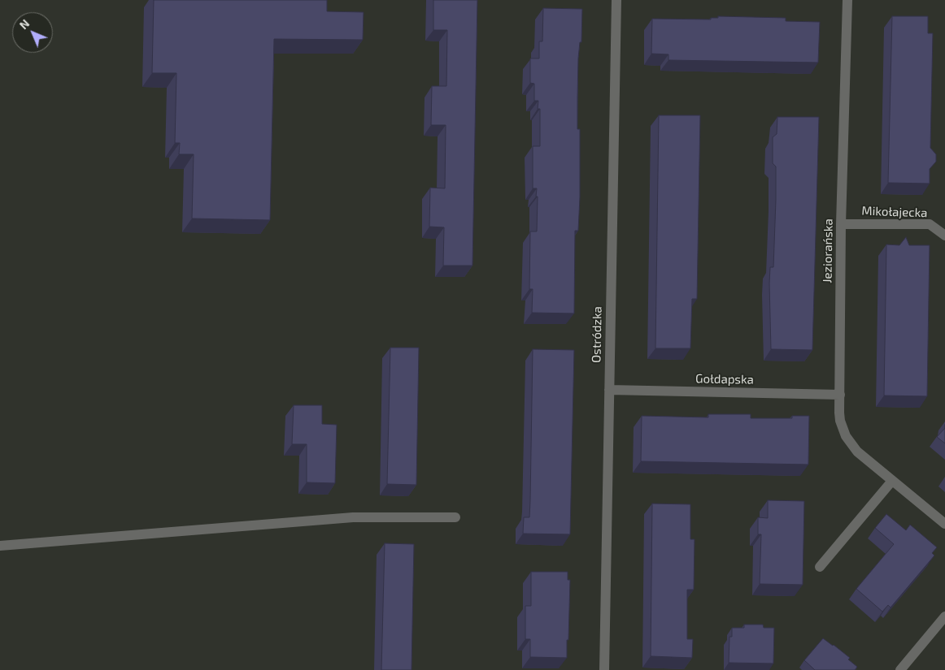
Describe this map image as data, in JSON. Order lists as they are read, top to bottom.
{
  "streets": {
    "street": [
      "Mikołajecka",
      "Jeziorańska",
      "Ostródzka",
      "Gołdapska"
    ]
  },
  "crossings": [
    ["Mikołajecka", "Jeziorańska"],
    ["Jeziorańska", "Gołdapska"],
    ["Ostródzka", "Gołdapska"]
  ],
  "north": "top left"
}
